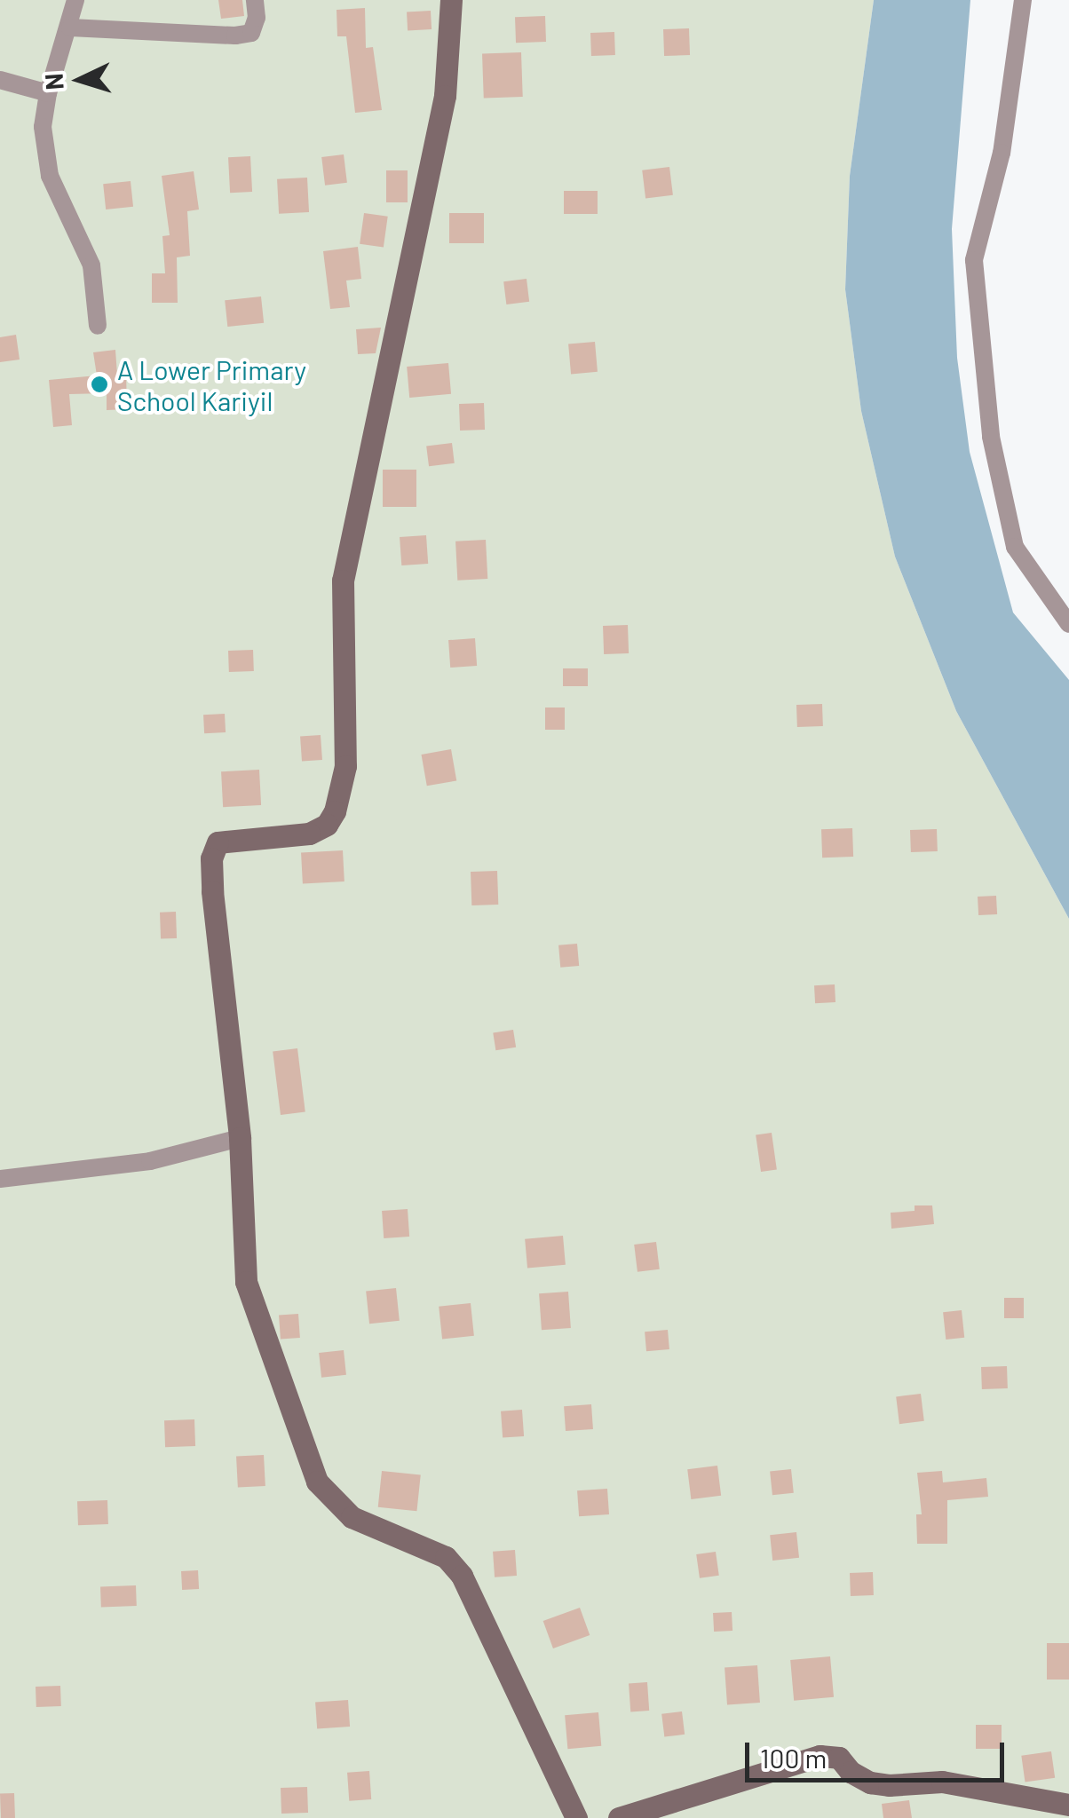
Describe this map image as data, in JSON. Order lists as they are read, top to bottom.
{
  "places": ["A Lower Primary School Kariyil"],
  "scale_bar": "100 m",
  "north": "left"
}
